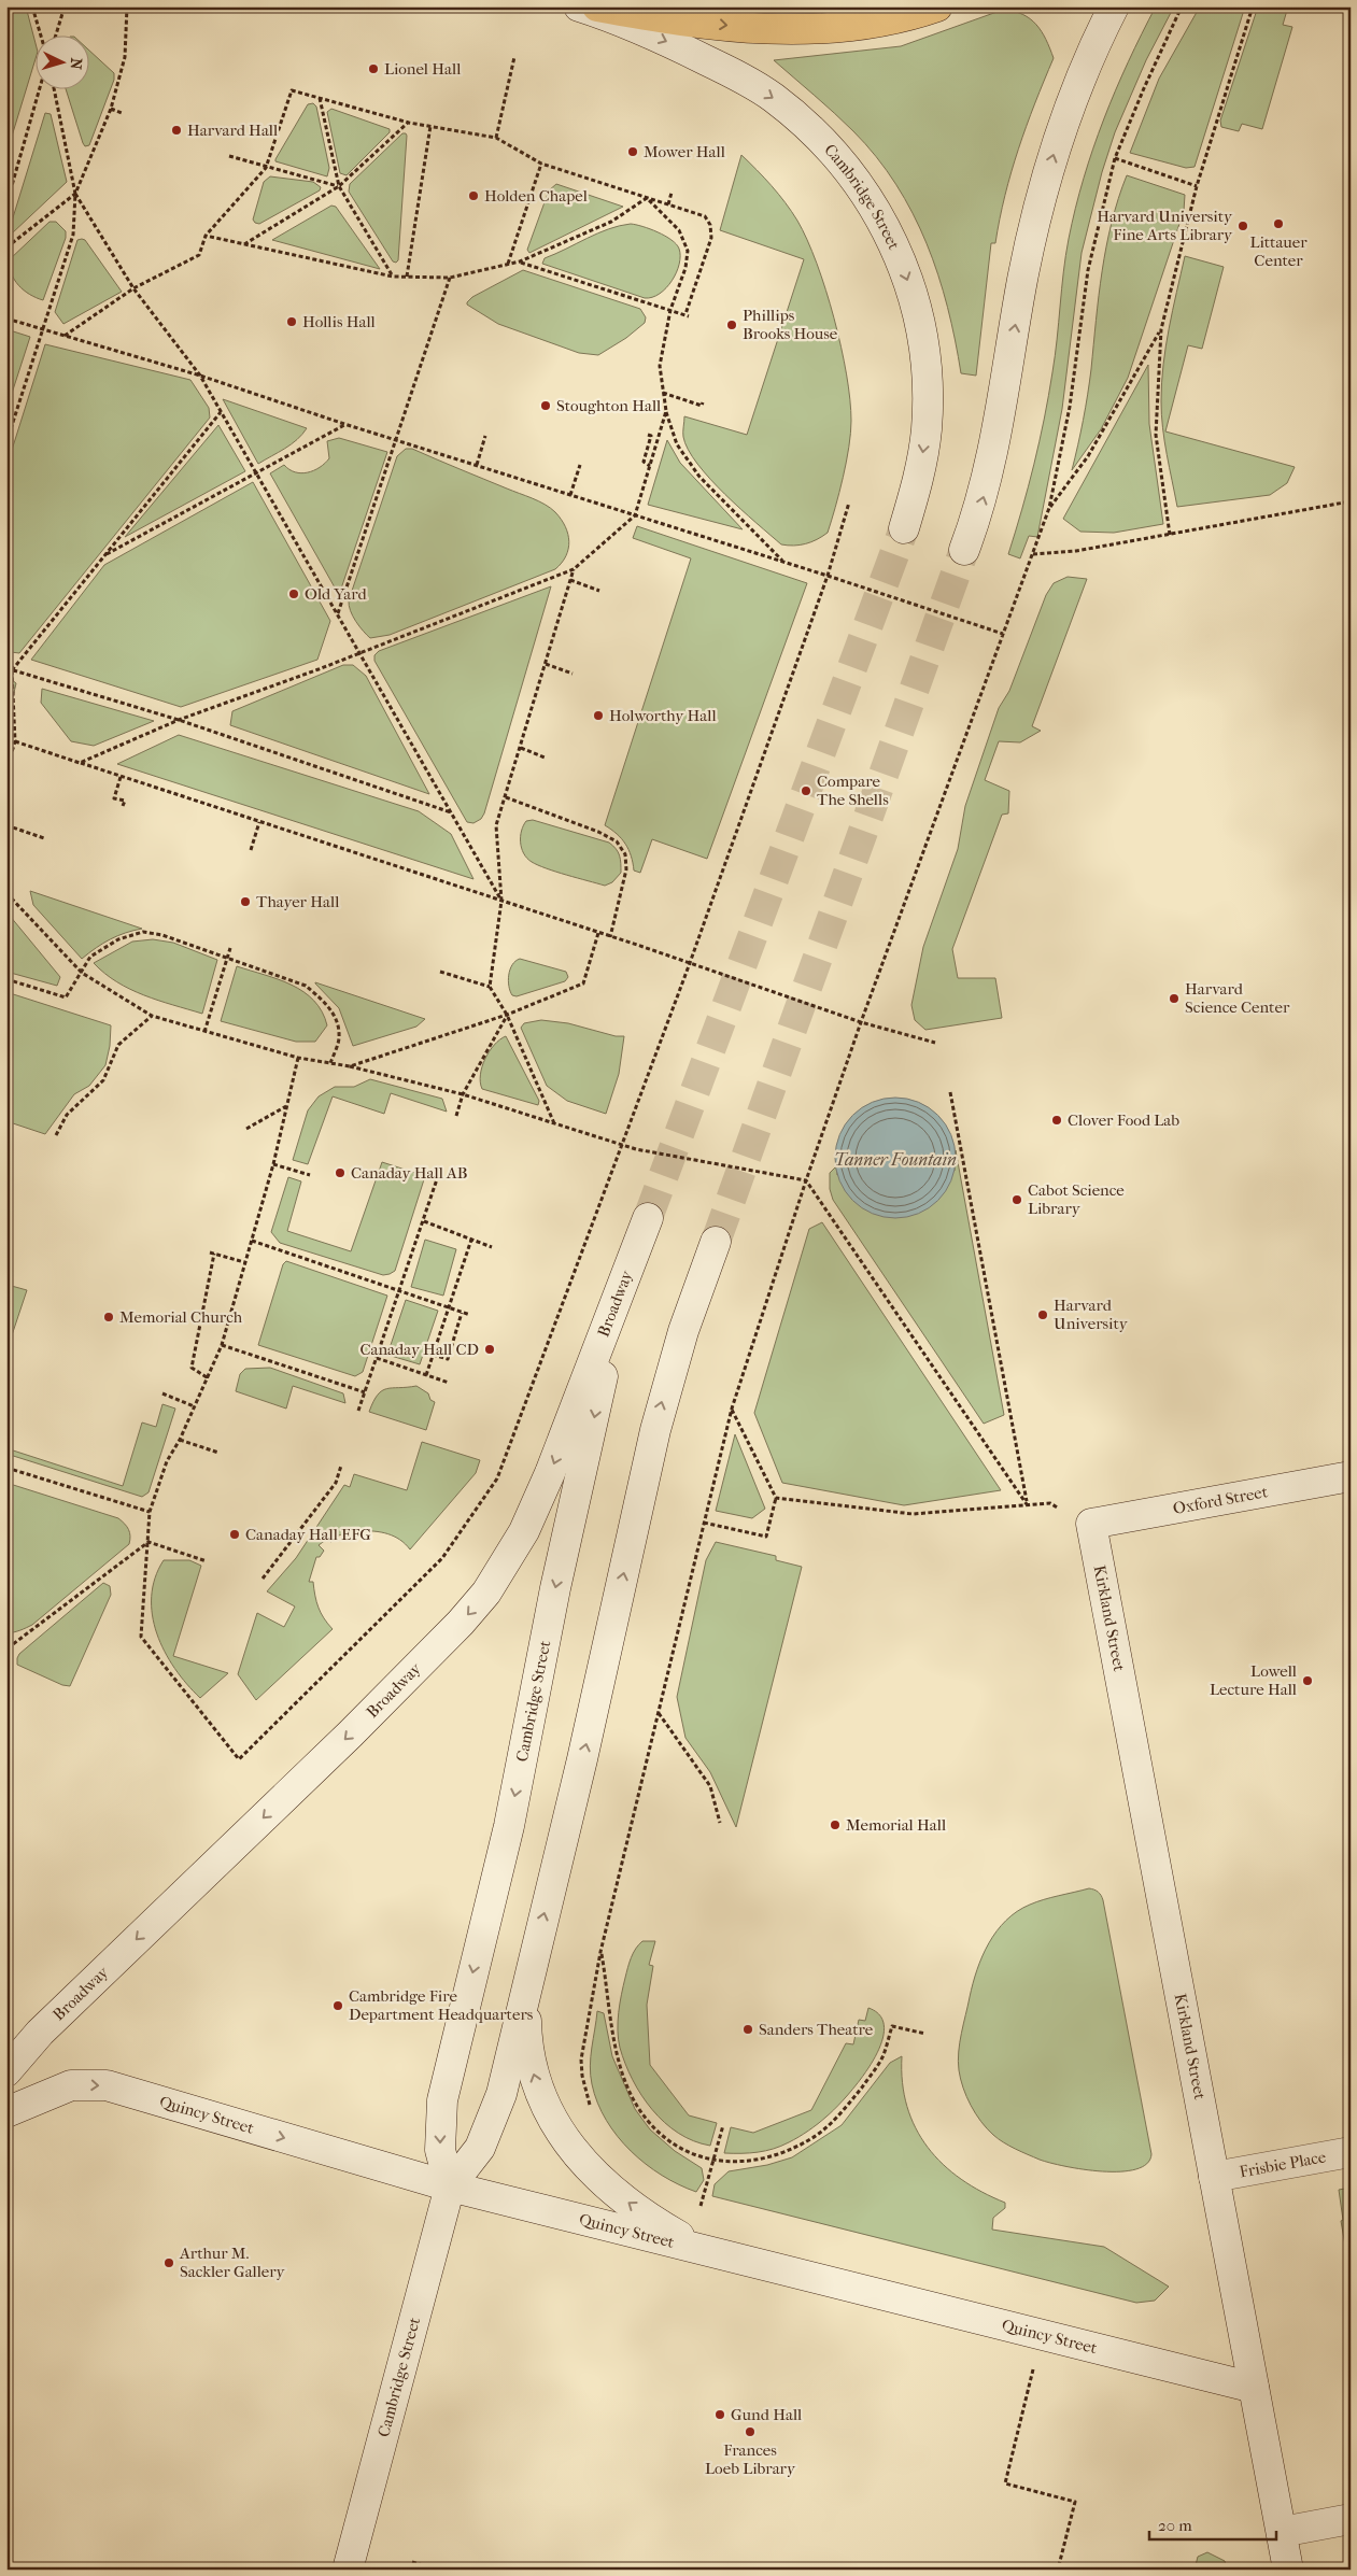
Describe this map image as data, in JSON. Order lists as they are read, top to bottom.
{
  "streets": {
    "main road": [
      "Cambridge Street",
      "Broadway",
      "Oxford Street",
      "Kirkland Street",
      "Quincy Street",
      "Frisbie Place"
    ]
  },
  "crossings": [
    ["Cambridge Street", "Broadway"],
    ["Cambridge Street", "Quincy Street"],
    ["Oxford Street", "Kirkland Street"],
    ["Kirkland Street", "Quincy Street"],
    ["Kirkland Street", "Frisbie Place"]
  ],
  "one_way": ["Broadway"],
  "water": ["Tanner Fountain"],
  "places": [
    "Lionel Hall",
    "Harvard Hall",
    "Mower Hall",
    "Holden Chapel",
    "Littauer Center",
    "Harvard University Fine Arts Library",
    "Hollis Hall",
    "Phillips Brooks House",
    "Stoughton Hall",
    "Old Yard",
    "Holworthy Hall",
    "Compare The Shells",
    "Thayer Hall",
    "Harvard Science Center",
    "Clover Food Lab",
    "Canaday Hall AB",
    "Cabot Science Library",
    "Harvard University",
    "Memorial Church",
    "Canaday Hall CD",
    "Canaday Hall EFG",
    "Lowell Lecture Hall",
    "Memorial Hall",
    "Cambridge Fire Department Headquarters",
    "Sanders Theatre",
    "Arthur M. Sackler Gallery",
    "Gund Hall",
    "Frances Loeb Library"
  ],
  "scale_bar": "20 m",
  "north": "right"
}
